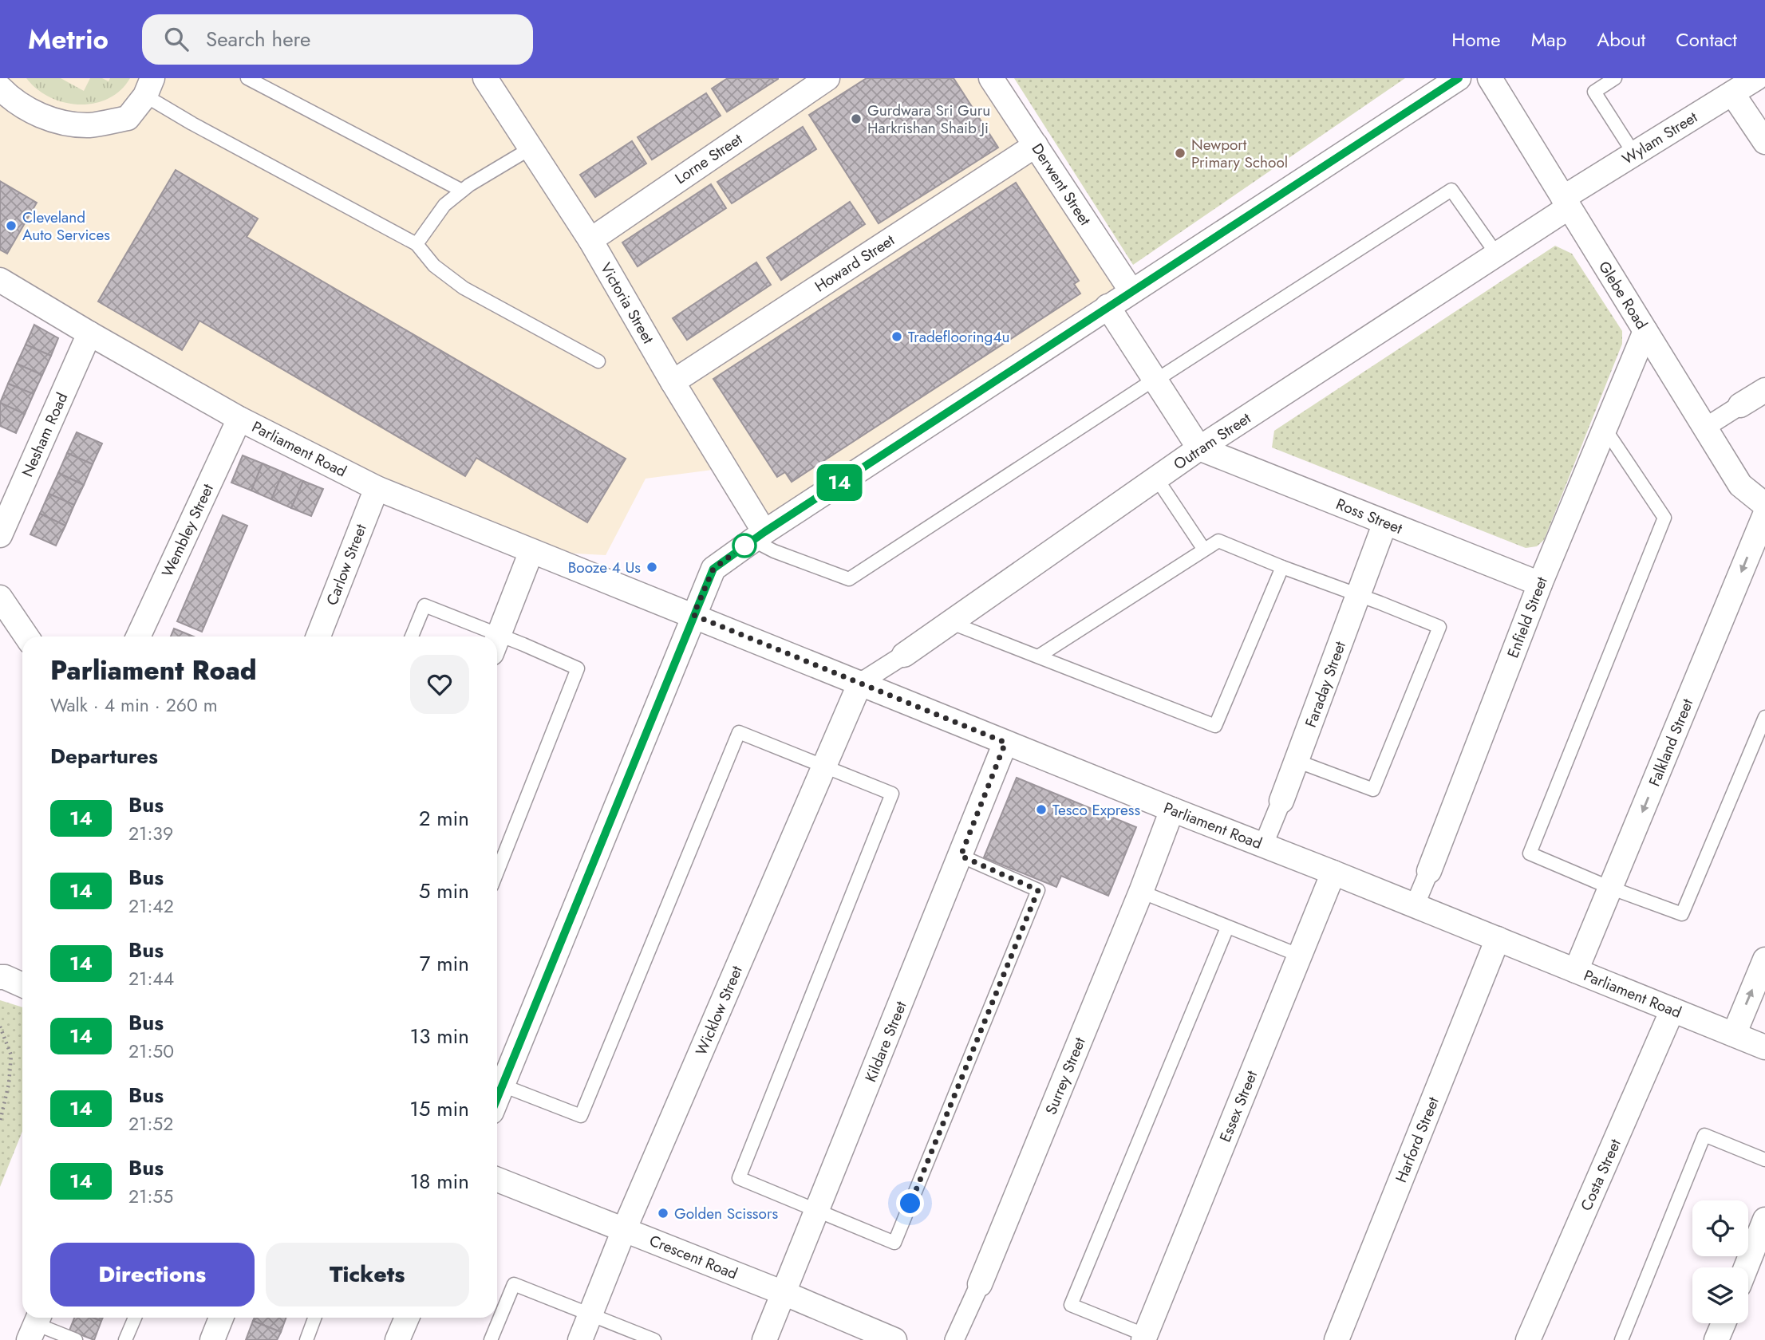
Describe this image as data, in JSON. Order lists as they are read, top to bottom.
{
  "streets": {
    "street": [
      "Wylam Street",
      "Lorne Street",
      "Derwent Street",
      "Howard Street",
      "Glebe Road",
      "Victoria Street",
      "Nesham Road",
      "Outram Street",
      "Parliament Road",
      "Ross Street",
      "Wembley Street",
      "Carlow Street",
      "Enfield Street",
      "Faraday Street",
      "Falkland Street",
      "Wicklow Street",
      "Kildare Street",
      "Surrey Street",
      "Essex Street",
      "Harford Street",
      "Costa Street",
      "Crescent Road"
    ]
  },
  "crossings": [
    ["Wylam Street", "Glebe Road"],
    ["Wylam Street", "Outram Street"],
    ["Lorne Street", "Victoria Street"],
    ["Derwent Street", "Howard Street"],
    ["Howard Street", "Victoria Street"],
    ["Glebe Road", "Outram Street"],
    ["Glebe Road", "Enfield Street"],
    ["Nesham Road", "Parliament Road"],
    ["Outram Street", "Parliament Road"],
    ["Outram Street", "Ross Street"],
    ["Outram Street", "Wicklow Street"],
    ["Parliament Road", "Wembley Street"],
    ["Parliament Road", "Carlow Street"],
    ["Parliament Road", "Enfield Street"],
    ["Parliament Road", "Faraday Street"],
    ["Parliament Road", "Falkland Street"],
    ["Parliament Road", "Wicklow Street"],
    ["Parliament Road", "Kildare Street"],
    ["Parliament Road", "Surrey Street"],
    ["Parliament Road", "Essex Street"],
    ["Parliament Road", "Harford Street"],
    ["Parliament Road", "Costa Street"],
    ["Ross Street", "Enfield Street"],
    ["Ross Street", "Faraday Street"],
    ["Wicklow Street", "Crescent Road"],
    ["Kildare Street", "Crescent Road"]
  ],
  "one_way": ["Falkland Street"],
  "places": [
    "Gurdwara Sri Guru Harkrishan Shaib Ji",
    "Newport Primary School",
    "Cleveland Auto Services",
    "Tradeflooring4u",
    "Booze 4 Us",
    "Tesco Express",
    "Golden Scissors"
  ],
  "lines": ["bus line 14"],
  "page": {
    "header": "Metrio",
    "search": "Search here",
    "nav": [
      "Home",
      "Map",
      "About",
      "Contact"
    ],
    "on_map": "14",
    "heading": [
      ["Parliament Road", "Walk · 4 min · 260 m"],
      "Departures"
    ],
    "list": [
      {
        "mark": "14",
        "name": "Bus",
        "note": "21:39",
        "value": "2 min"
      },
      {
        "mark": "14",
        "name": "Bus",
        "note": "21:42",
        "value": "5 min"
      },
      {
        "mark": "14",
        "name": "Bus",
        "note": "21:44",
        "value": "7 min"
      },
      {
        "mark": "14",
        "name": "Bus",
        "note": "21:50",
        "value": "13 min"
      },
      {
        "mark": "14",
        "name": "Bus",
        "note": "21:52",
        "value": "15 min"
      },
      {
        "mark": "14",
        "name": "Bus",
        "note": "21:55",
        "value": "18 min"
      }
    ],
    "buttons": ["Directions", "Tickets"]
  }
}
